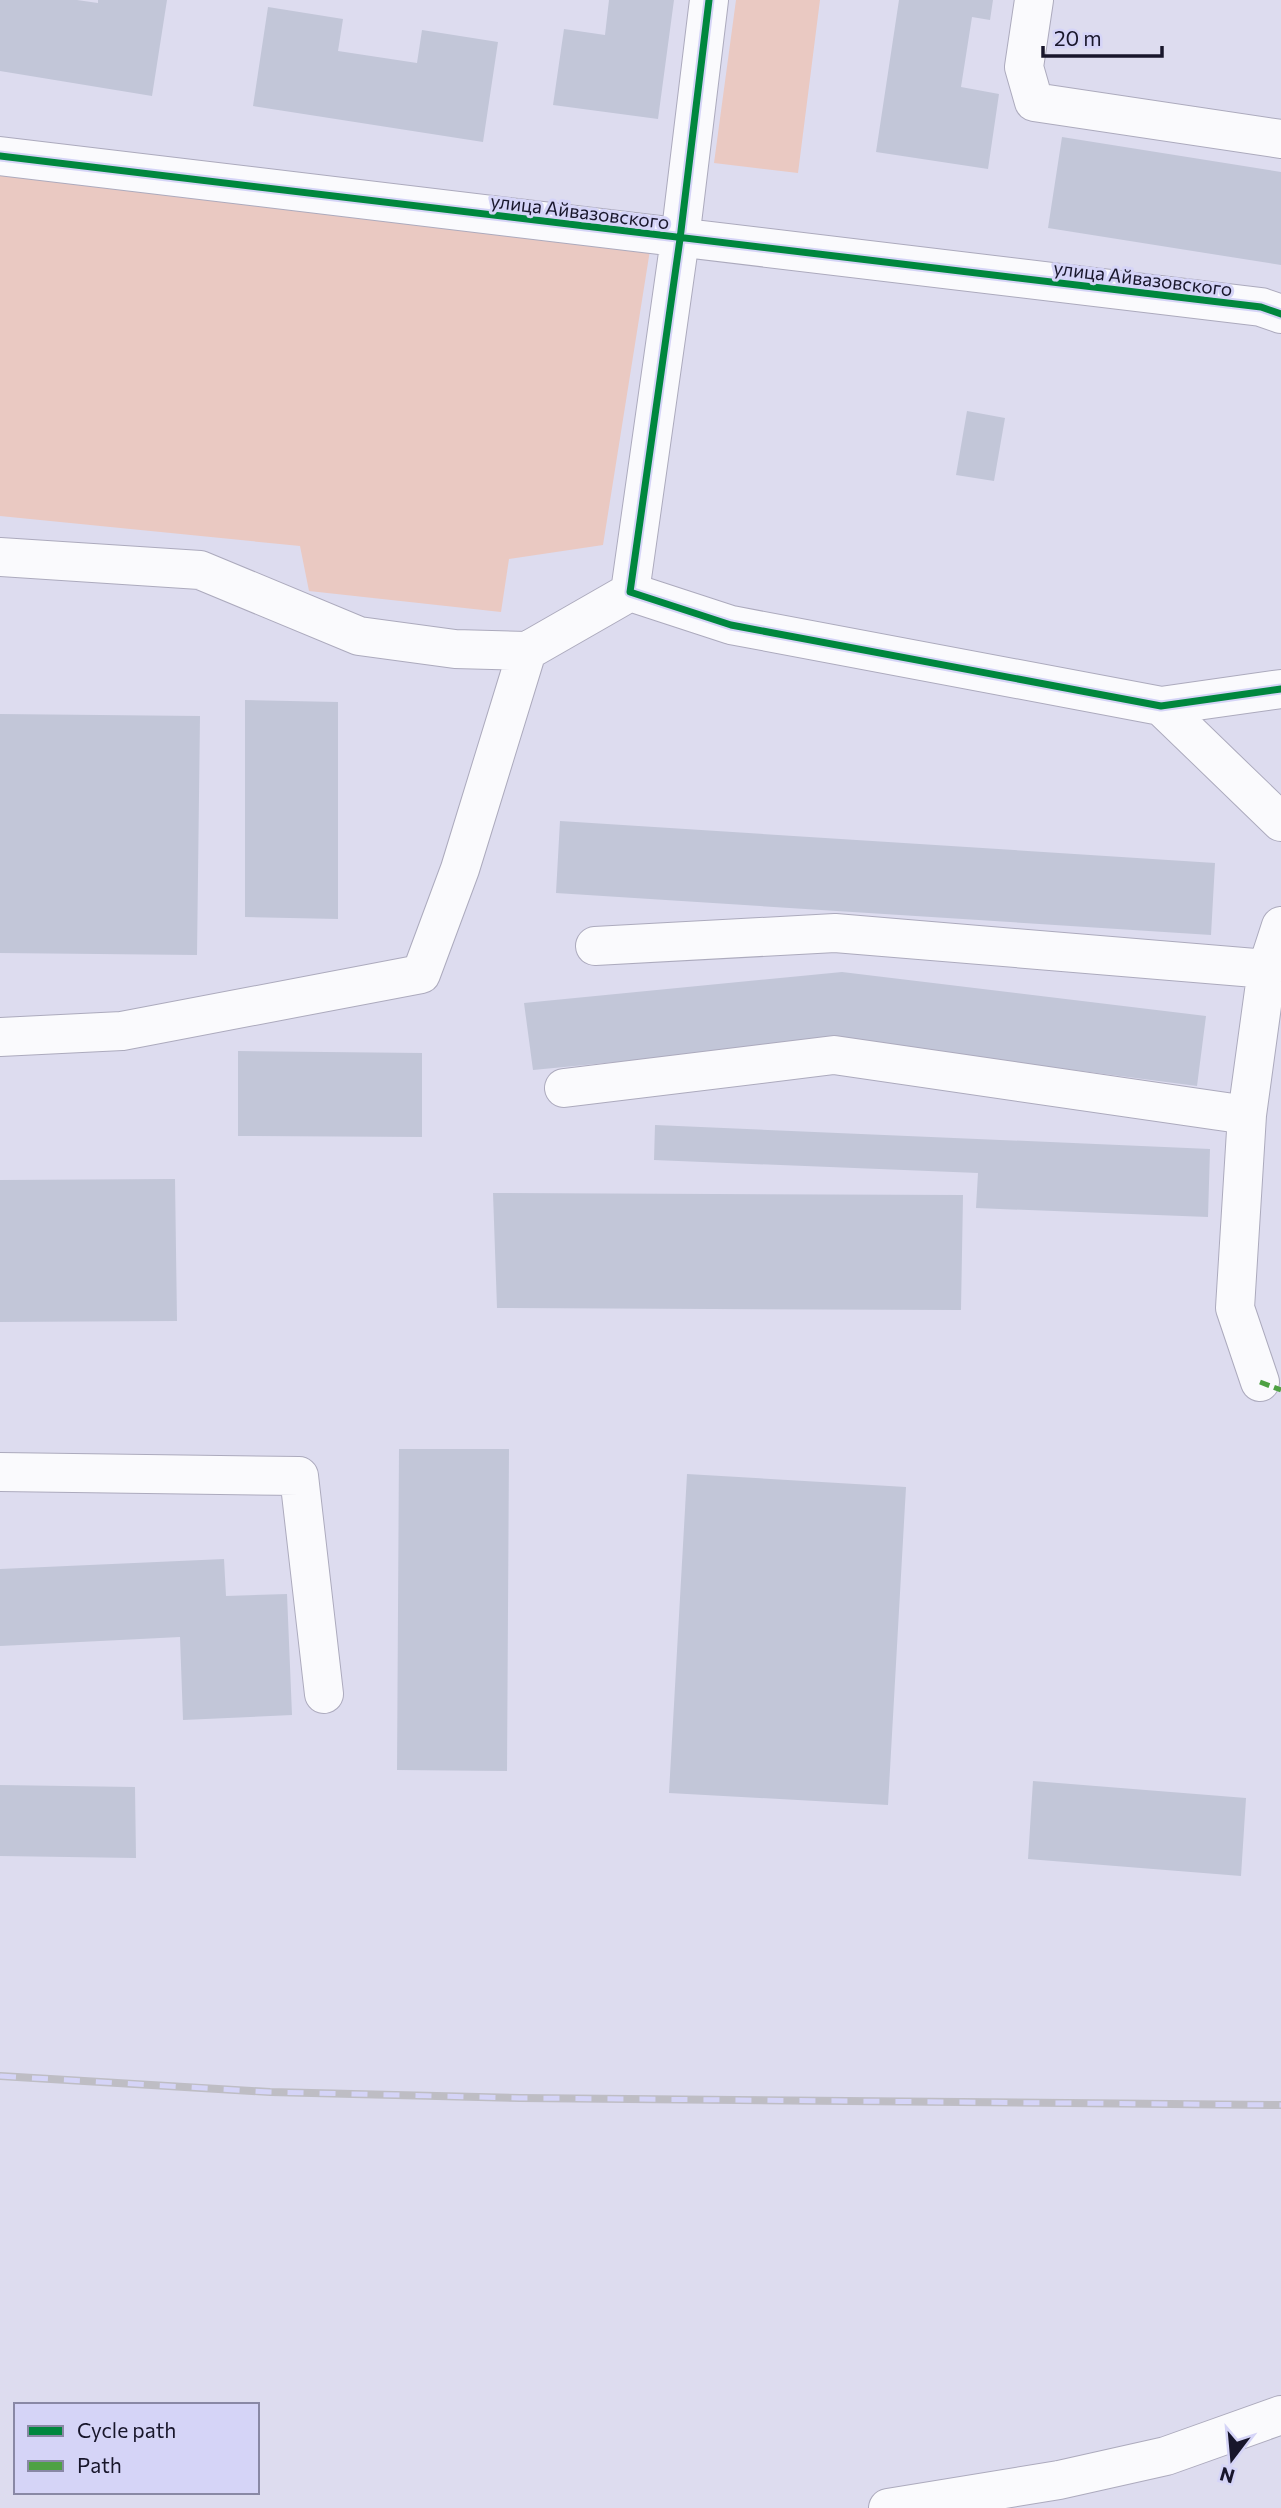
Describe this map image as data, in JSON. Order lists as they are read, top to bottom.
{
  "streets": {
    "street": ["улица Айвазовского"]
  },
  "legend": ["Cycle path", "Path"],
  "scale_bar": "20 m",
  "north": "bottom"
}
